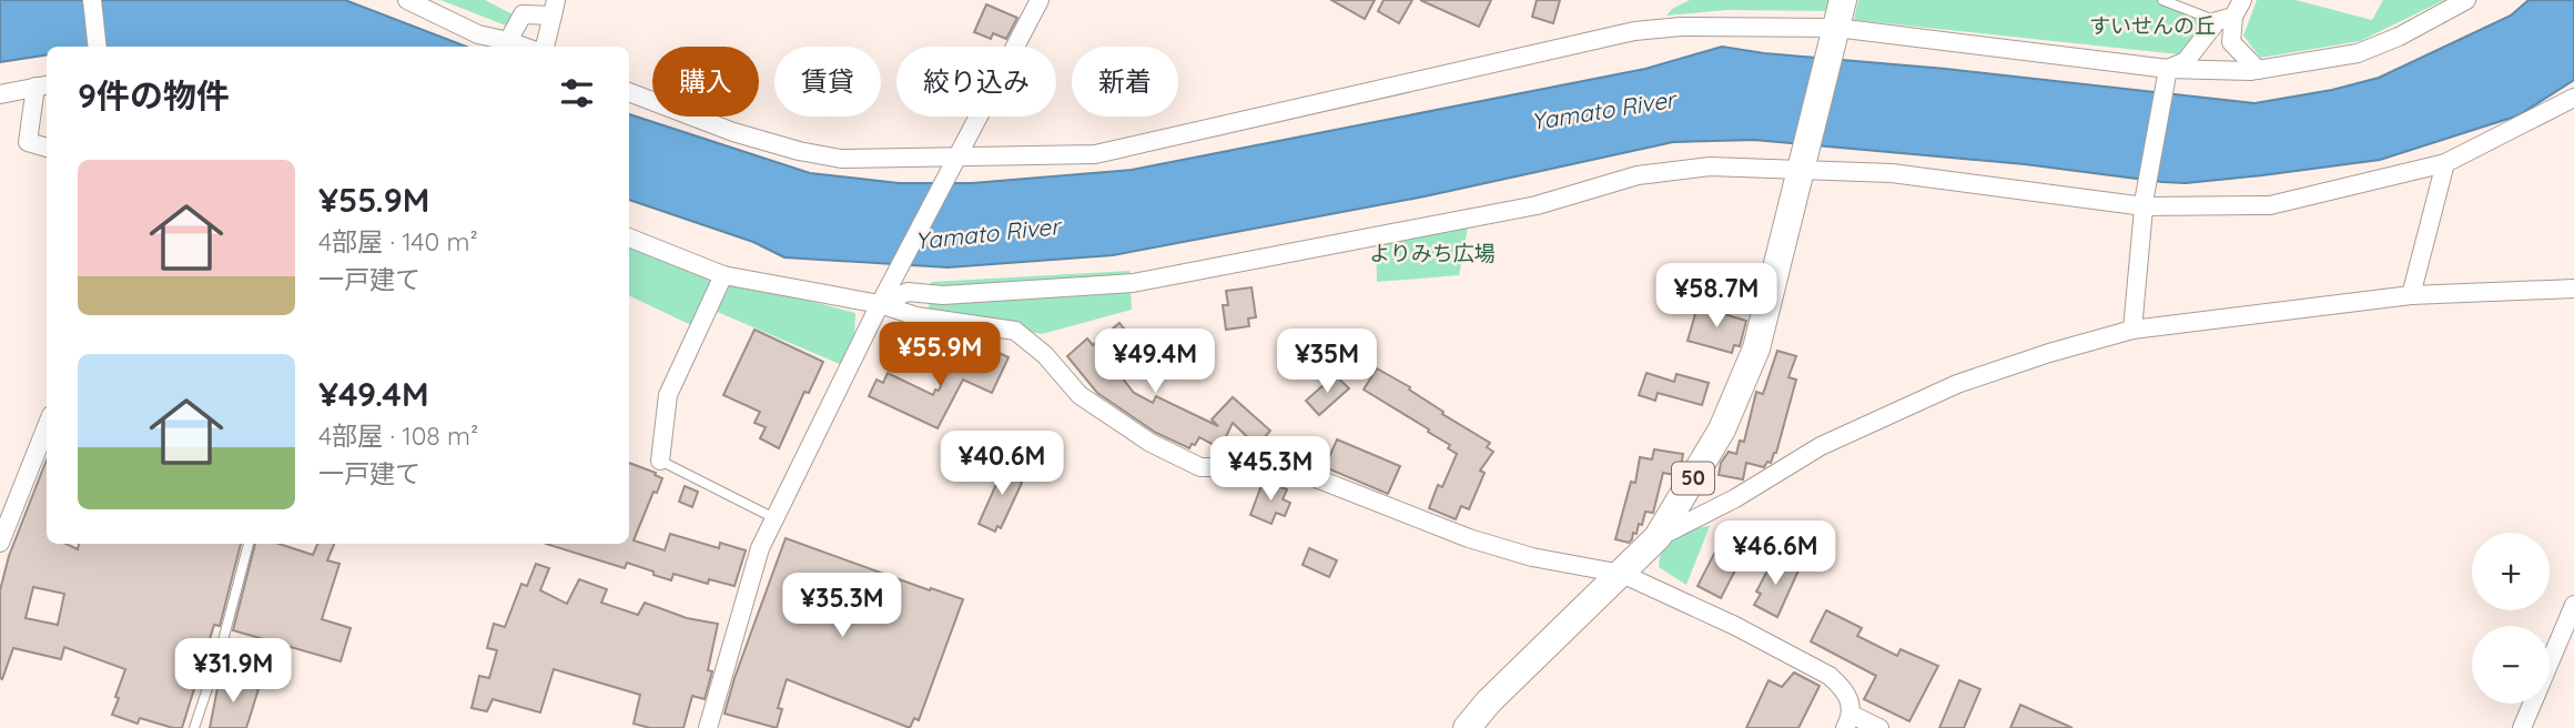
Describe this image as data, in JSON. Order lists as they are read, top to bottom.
{
  "streets": {
    "main road": ["50"]
  },
  "water": ["Yamato River"],
  "parks": ["すいせんの丘", "よりみち広場"],
  "page": {
    "chip": [
      "購入",
      "賃貸",
      "絞り込み",
      "新着"
    ],
    "heading": "9件の物件",
    "list": [
      {
        "name": "¥55.9M",
        "note": "4部屋 · 140 m² · 一戸建て"
      },
      {
        "name": "¥49.4M",
        "note": "4部屋 · 108 m² · 一戸建て"
      }
    ],
    "price": [
      "¥58.7M",
      "¥55.9M",
      "¥49.4M",
      "¥35M",
      "¥40.6M",
      "¥45.3M",
      "¥46.6M",
      "¥35.3M",
      "¥31.9M"
    ],
    "map_buttons": ["+", "−"]
  }
}
